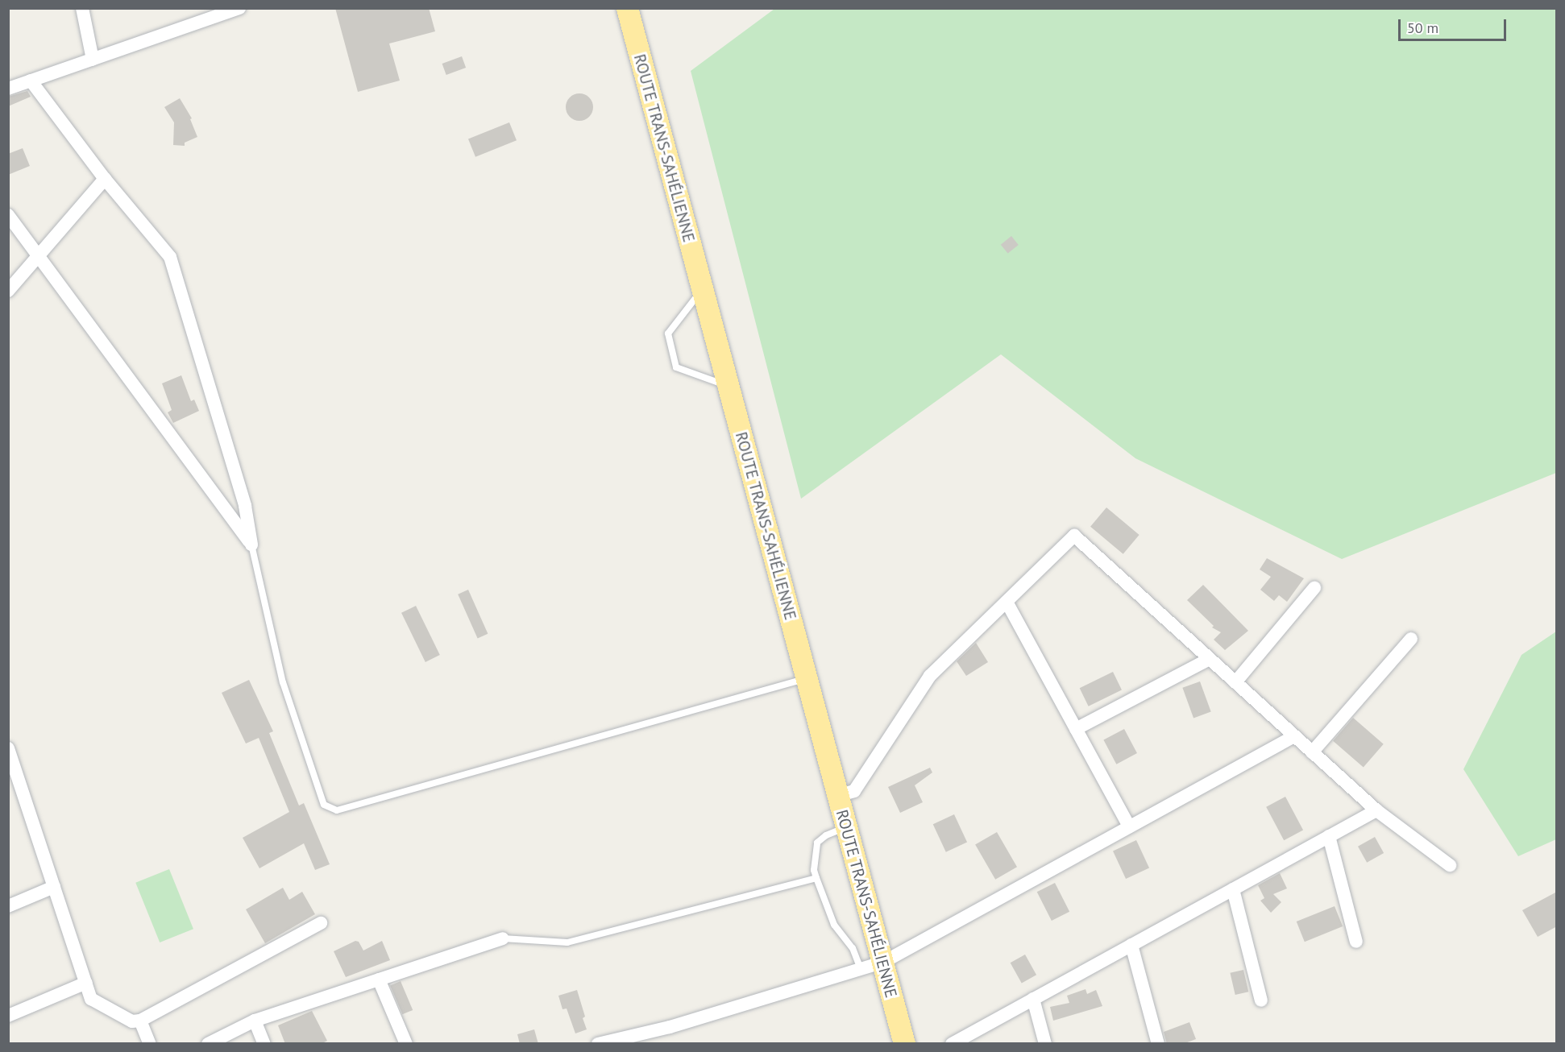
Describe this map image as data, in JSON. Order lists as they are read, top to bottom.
{
  "streets": {
    "highway": ["ROUTE TRANS-SAHÉLIENNE"]
  },
  "scale_bar": "50 m"
}
